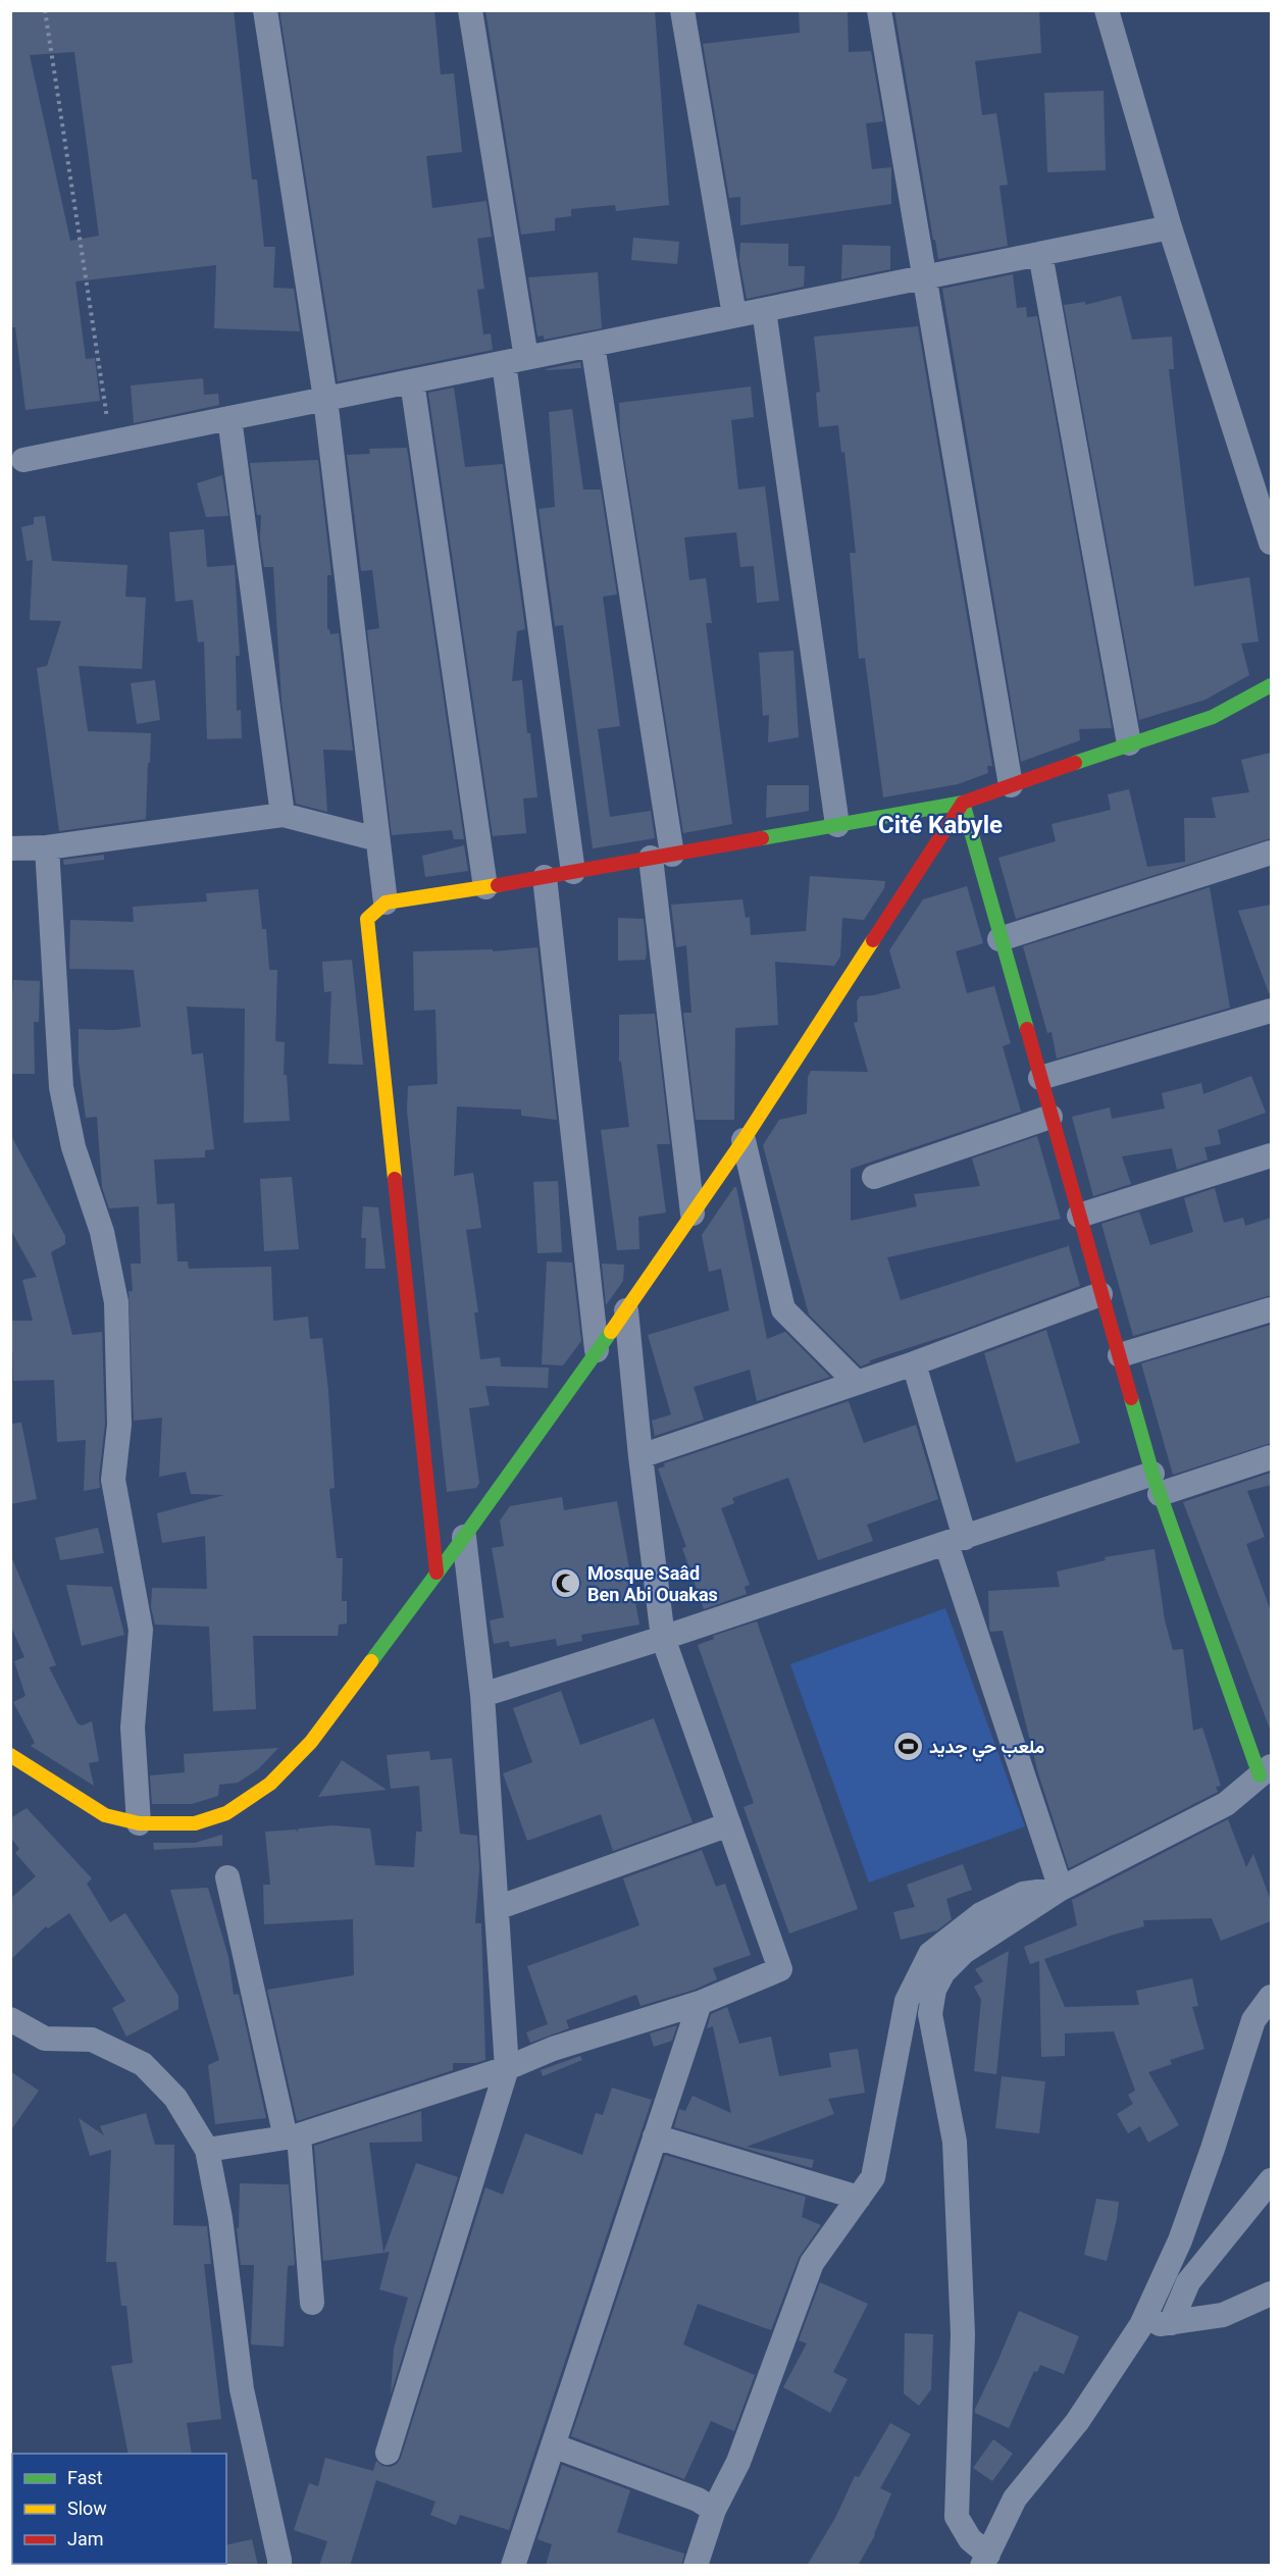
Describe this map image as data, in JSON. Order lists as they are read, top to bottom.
{
  "districts": ["Cité Kabyle"],
  "places": {
    "mosque": ["Mosque Saâd Ben Abi Ouakas"],
    "sports": ["ملعب حي جديد"]
  },
  "legend": ["Fast", "Slow", "Jam"]
}
